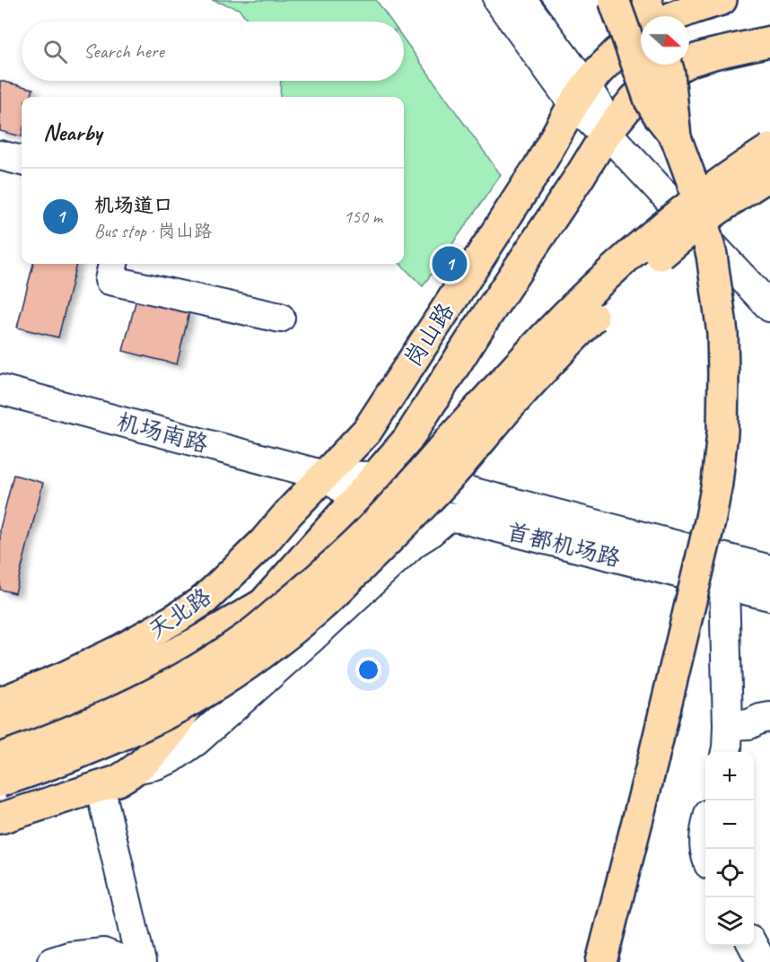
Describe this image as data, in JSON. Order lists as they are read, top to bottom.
{
  "streets": {
    "main road": ["岗山路", "天北路"],
    "street": ["机场南路", "首都机场路"]
  },
  "crossings": [
    ["岗山路", "机场南路"],
    ["岗山路", "首都机场路"],
    ["岗山路", "天北路"],
    ["机场南路", "首都机场路"],
    ["机场南路", "天北路"],
    ["首都机场路", "天北路"]
  ],
  "north": "right",
  "page": {
    "search": "Search here",
    "heading": "Nearby",
    "list": [
      {
        "mark": "1",
        "name": "机场道口",
        "note": "Bus stop · 岗山路",
        "value": "150 m"
      }
    ],
    "pins": "1",
    "map_buttons": ["+", "−"]
  }
}
